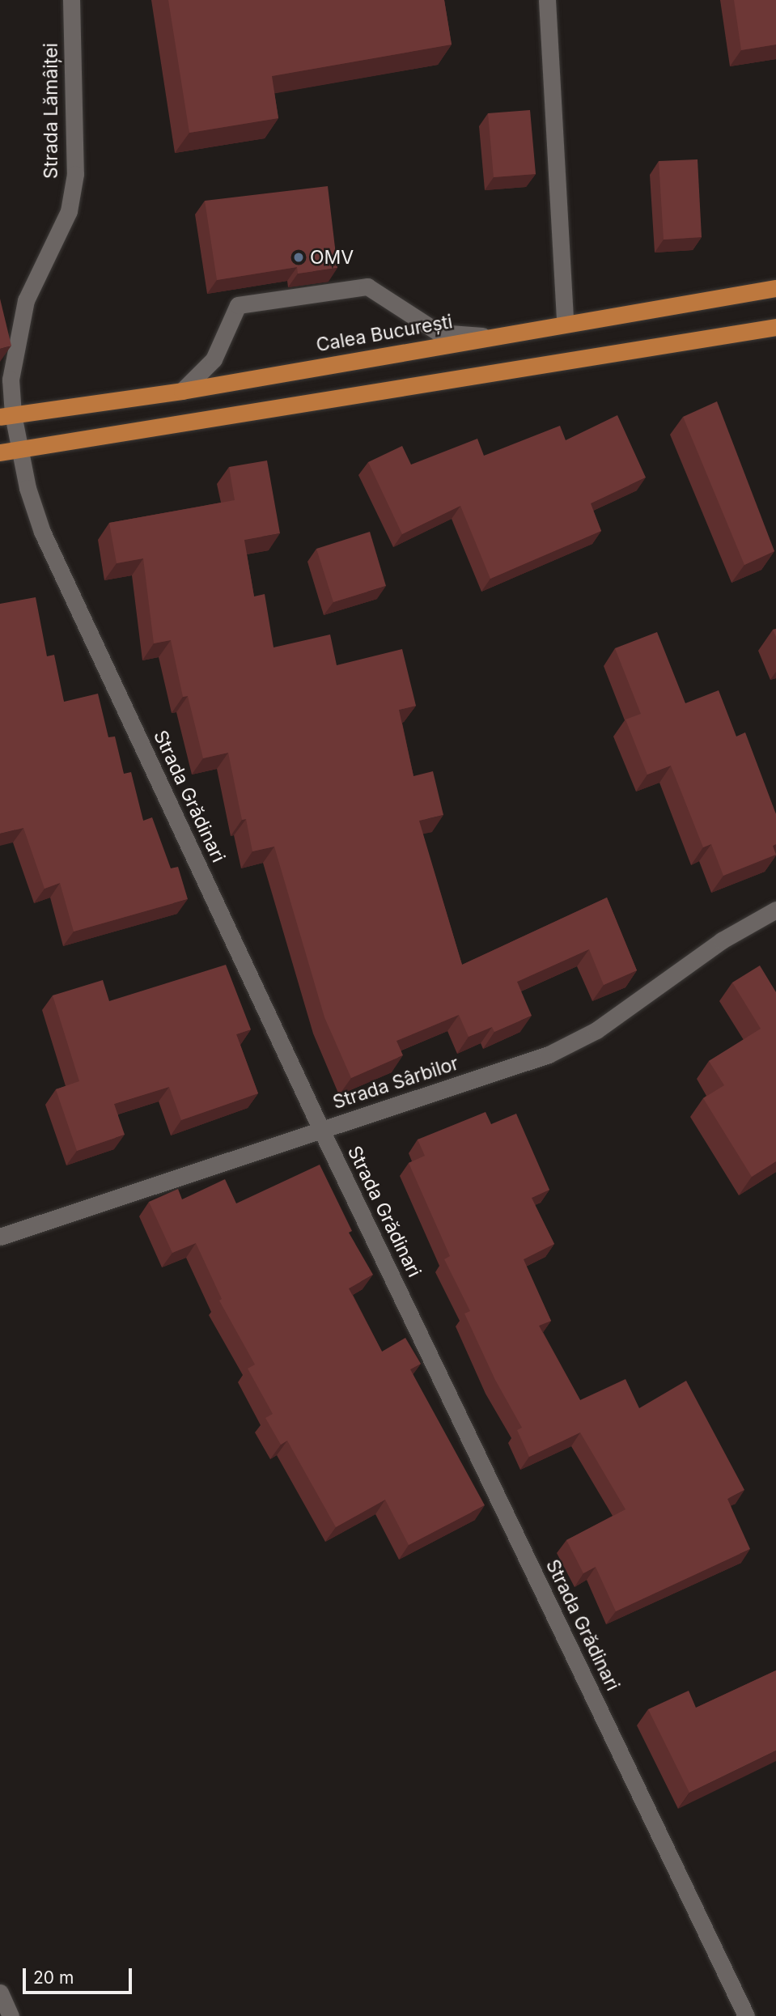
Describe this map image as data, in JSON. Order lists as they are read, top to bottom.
{
  "streets": {
    "main road": ["Calea București"],
    "street": ["Strada Lămâiței", "Strada Grădinari", "Strada Sârbilor"]
  },
  "crossings": [
    ["Strada Lămâiței", "Calea București"],
    ["Strada Lămâiței", "Strada Grădinari"],
    ["Calea București", "Strada Grădinari"],
    ["Strada Grădinari", "Strada Sârbilor"]
  ],
  "places": ["OMV"],
  "scale_bar": "20 m"
}
